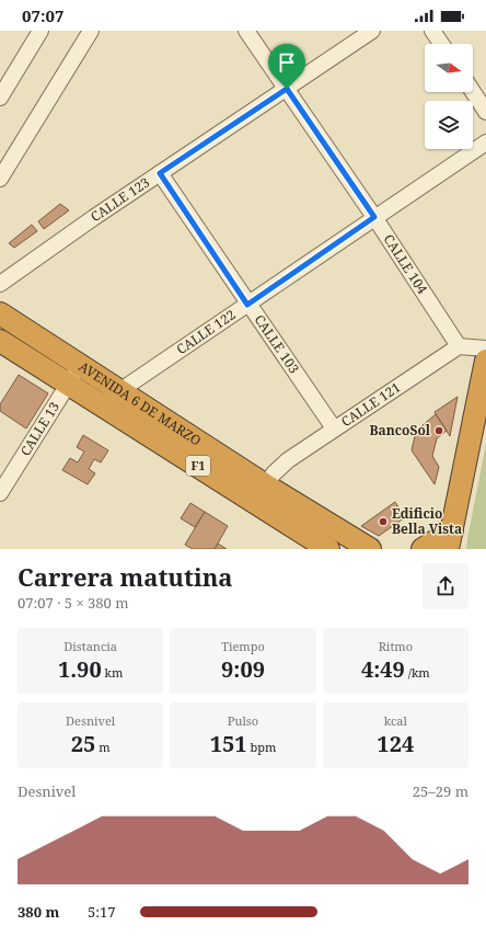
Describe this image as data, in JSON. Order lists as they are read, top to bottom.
{
  "streets": {
    "highway": ["AVENIDA 6 DE MARZO", "F1"],
    "street": [
      "CALLE 123",
      "CALLE 104",
      "CALLE 122",
      "CALLE 103",
      "CALLE 121",
      "CALLE 13"
    ]
  },
  "crossings": [
    ["CALLE 123", "CALLE 104"],
    ["CALLE 123", "CALLE 103"],
    ["CALLE 104", "CALLE 122"],
    ["CALLE 104", "CALLE 121"],
    ["CALLE 122", "CALLE 103"],
    ["CALLE 122", "AVENIDA 6 DE MARZO"],
    ["CALLE 103", "CALLE 121"],
    ["AVENIDA 6 DE MARZO", "CALLE 121"],
    ["AVENIDA 6 DE MARZO", "CALLE 13"]
  ],
  "places": ["BancoSol", "Edificio Bella Vista"],
  "north": "right",
  "page": {
    "status": "07:07",
    "heading": ["Carrera matutina", "07:07 · 5 × 380 m"],
    "stats": [
      ["Distancia", "1.90 km"],
      ["Tiempo", "9:09"],
      ["Ritmo", "4:49 /km"],
      ["Desnivel", "25 m"],
      ["Pulso", "151 bpm"],
      ["kcal", "124"]
    ],
    "chart": ["Desnivel", "25–29 m"],
    "list": [
      {
        "name": "380 m",
        "note": "5:17"
      }
    ]
  }
}
